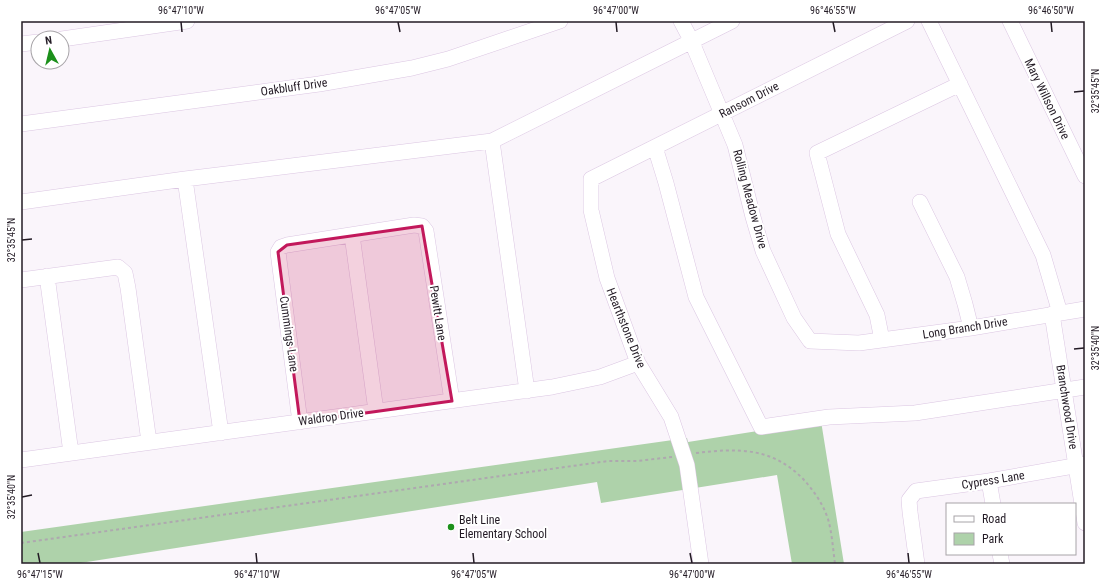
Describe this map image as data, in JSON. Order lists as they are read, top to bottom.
{
  "streets": {
    "street": [
      "Oakbluff Drive",
      "Mary Willson Drive",
      "Ransom Drive",
      "Rolling Meadow Drive",
      "Pewitt Lane",
      "Hearthstone Drive",
      "Long Branch Drive",
      "Cummings Lane",
      "Branchwood Drive",
      "Waldrop Drive",
      "Cypress Lane"
    ]
  },
  "crossings": [
    ["Ransom Drive", "Rolling Meadow Drive"],
    ["Ransom Drive", "Hearthstone Drive"],
    ["Rolling Meadow Drive", "Long Branch Drive"],
    ["Pewitt Lane", "Cummings Lane"],
    ["Pewitt Lane", "Waldrop Drive"],
    ["Hearthstone Drive", "Waldrop Drive"],
    ["Long Branch Drive", "Branchwood Drive"],
    ["Cummings Lane", "Waldrop Drive"],
    ["Branchwood Drive", "Cypress Lane"]
  ],
  "places": ["Belt Line Elementary School"],
  "legend": ["Road", "Park"],
  "north": "top",
  "coordinates": [
    "96°47'10\"W",
    "96°47'05\"W",
    "96°47'00\"W",
    "96°46'55\"W",
    "96°46'50\"W",
    "32°35'45\"N",
    "32°35'40\"N",
    "96°47'15\"W"
  ]
}
